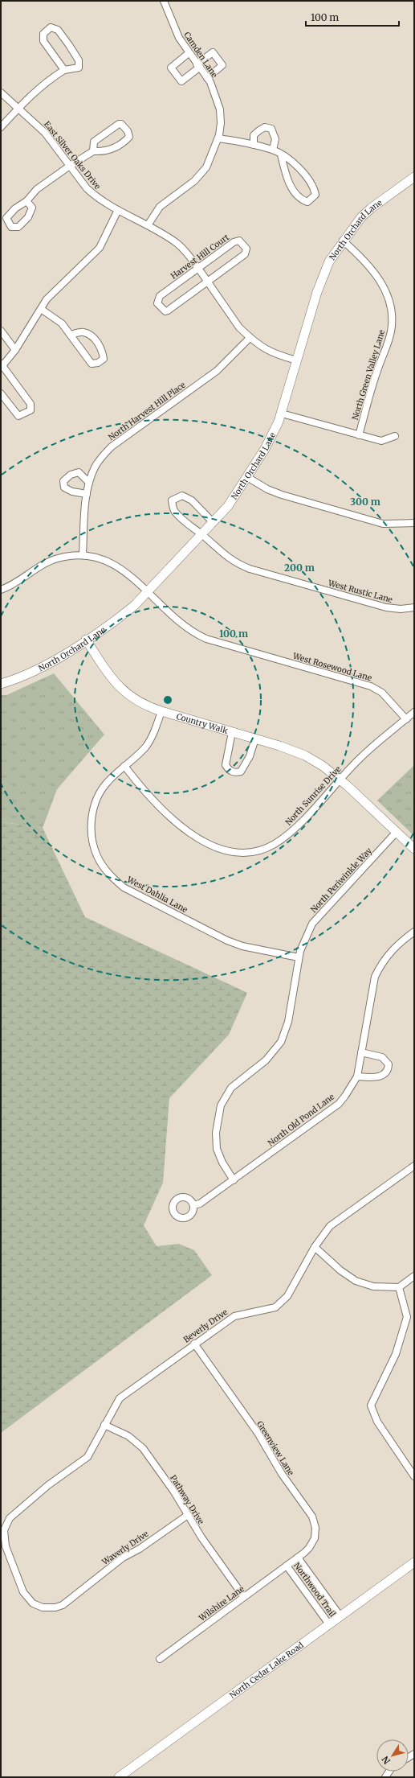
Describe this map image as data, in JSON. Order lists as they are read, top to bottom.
{
  "streets": {
    "street": [
      "Camden Lane",
      "East Silver Oaks Drive",
      "North Orchard Lane",
      "Harvest Hill Court",
      "North Green Valley Lane",
      "North Harvest Hill Place",
      "West Rustic Lane",
      "West Rosewood Lane",
      "Country Walk",
      "North Sunrise Drive",
      "North Periwinkle Way",
      "West Dahlia Lane",
      "North Old Pond Lane",
      "Beverly Drive",
      "Greenview Lane",
      "Pathway Drive",
      "Waverly Drive",
      "Northwood Trail",
      "Wilshire Lane",
      "North Cedar Lake Road"
    ]
  },
  "crossings": [
    ["Camden Lane", "East Silver Oaks Drive"],
    ["East Silver Oaks Drive", "North Orchard Lane"],
    ["East Silver Oaks Drive", "Harvest Hill Court"],
    ["East Silver Oaks Drive", "North Harvest Hill Place"],
    ["North Orchard Lane", "North Green Valley Lane"],
    ["North Orchard Lane", "West Rustic Lane"],
    ["North Orchard Lane", "West Rosewood Lane"],
    ["North Orchard Lane", "Country Walk"],
    ["North Harvest Hill Place", "West Rosewood Lane"],
    ["West Rosewood Lane", "North Sunrise Drive"],
    ["Country Walk", "North Sunrise Drive"],
    ["Country Walk", "North Periwinkle Way"],
    ["Country Walk", "West Dahlia Lane"],
    ["North Sunrise Drive", "West Dahlia Lane"],
    ["North Periwinkle Way", "West Dahlia Lane"],
    ["North Periwinkle Way", "North Old Pond Lane"],
    ["Beverly Drive", "Greenview Lane"],
    ["Beverly Drive", "Pathway Drive"],
    ["Beverly Drive", "Waverly Drive"],
    ["Greenview Lane", "Northwood Trail"],
    ["Greenview Lane", "Wilshire Lane"],
    ["Pathway Drive", "Waverly Drive"],
    ["Pathway Drive", "Wilshire Lane"],
    ["Northwood Trail", "Wilshire Lane"],
    ["Northwood Trail", "North Cedar Lake Road"]
  ],
  "scale_bar": "100 m",
  "north": "bottom left",
  "rings": ["300 m", "200 m", "100 m"]
}
